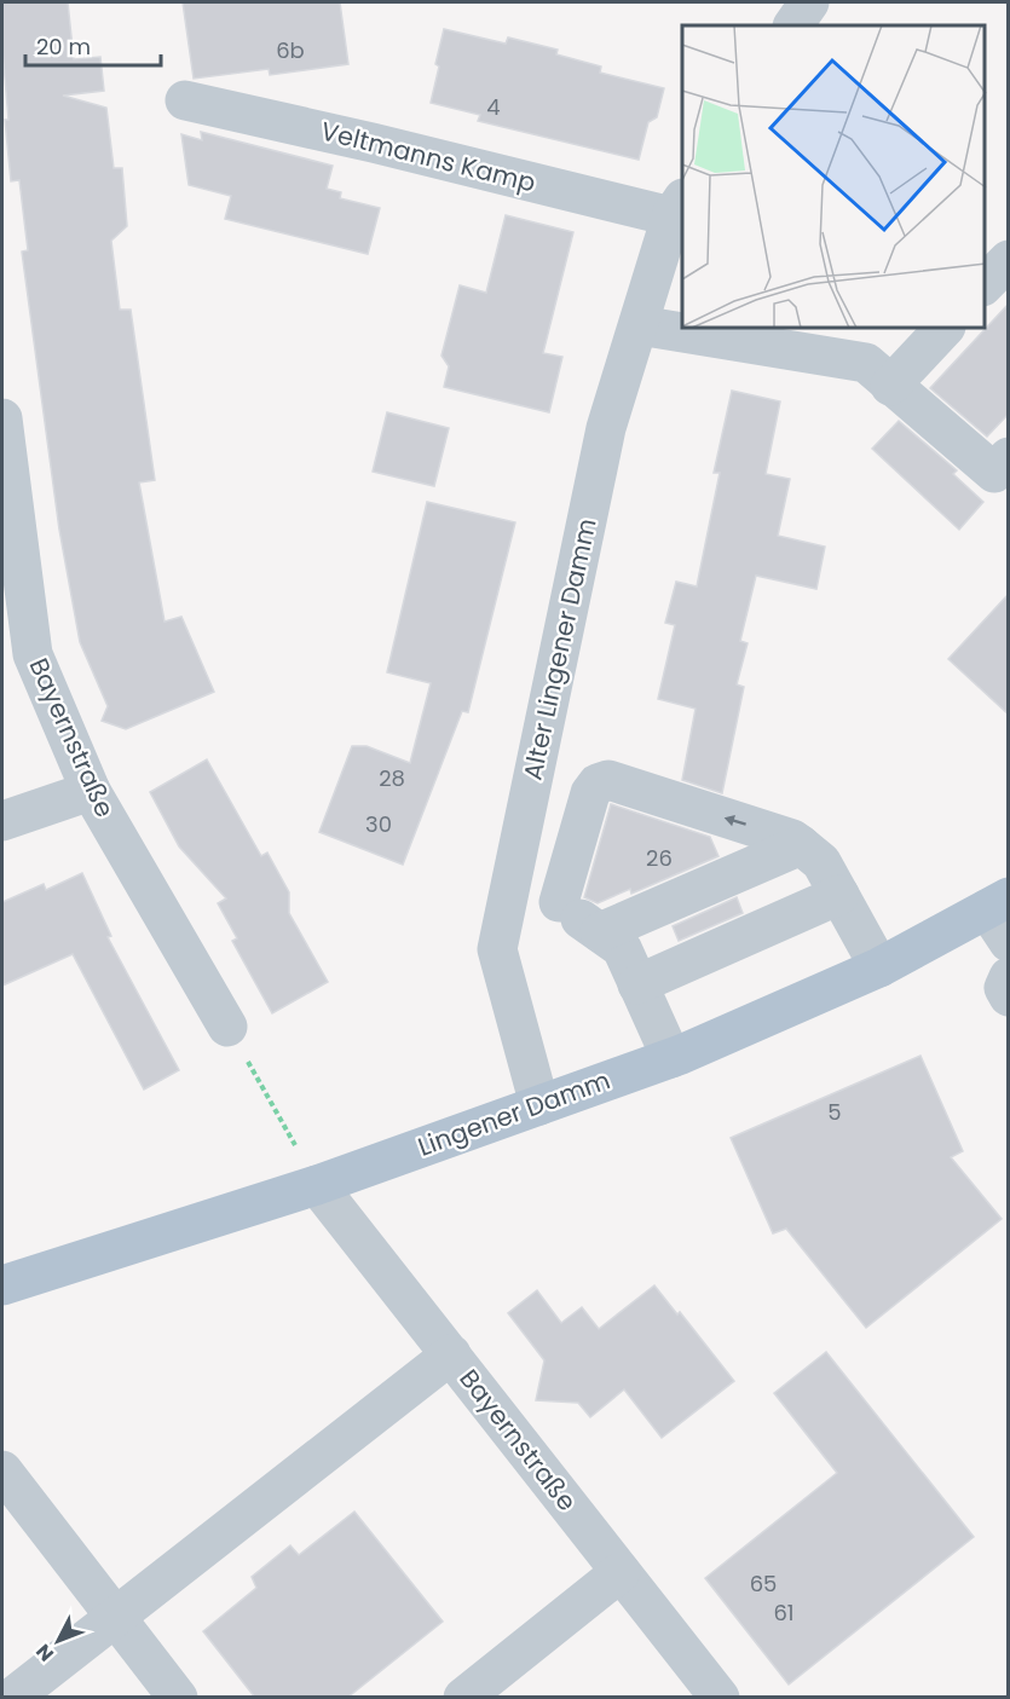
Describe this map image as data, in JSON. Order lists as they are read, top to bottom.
{
  "streets": {
    "main road": ["Lingener Damm"],
    "street": ["Veltmanns Kamp", "Alter Lingener Damm", "Bayernstraße"]
  },
  "crossings": [
    ["Veltmanns Kamp", "Alter Lingener Damm"],
    ["Alter Lingener Damm", "Lingener Damm"],
    ["Bayernstraße", "Lingener Damm"]
  ],
  "house_numbers": [
    "6b",
    "4",
    "28",
    "30",
    "26",
    "5",
    "65",
    "61"
  ],
  "scale_bar": "20 m",
  "north": "bottom left"
}
